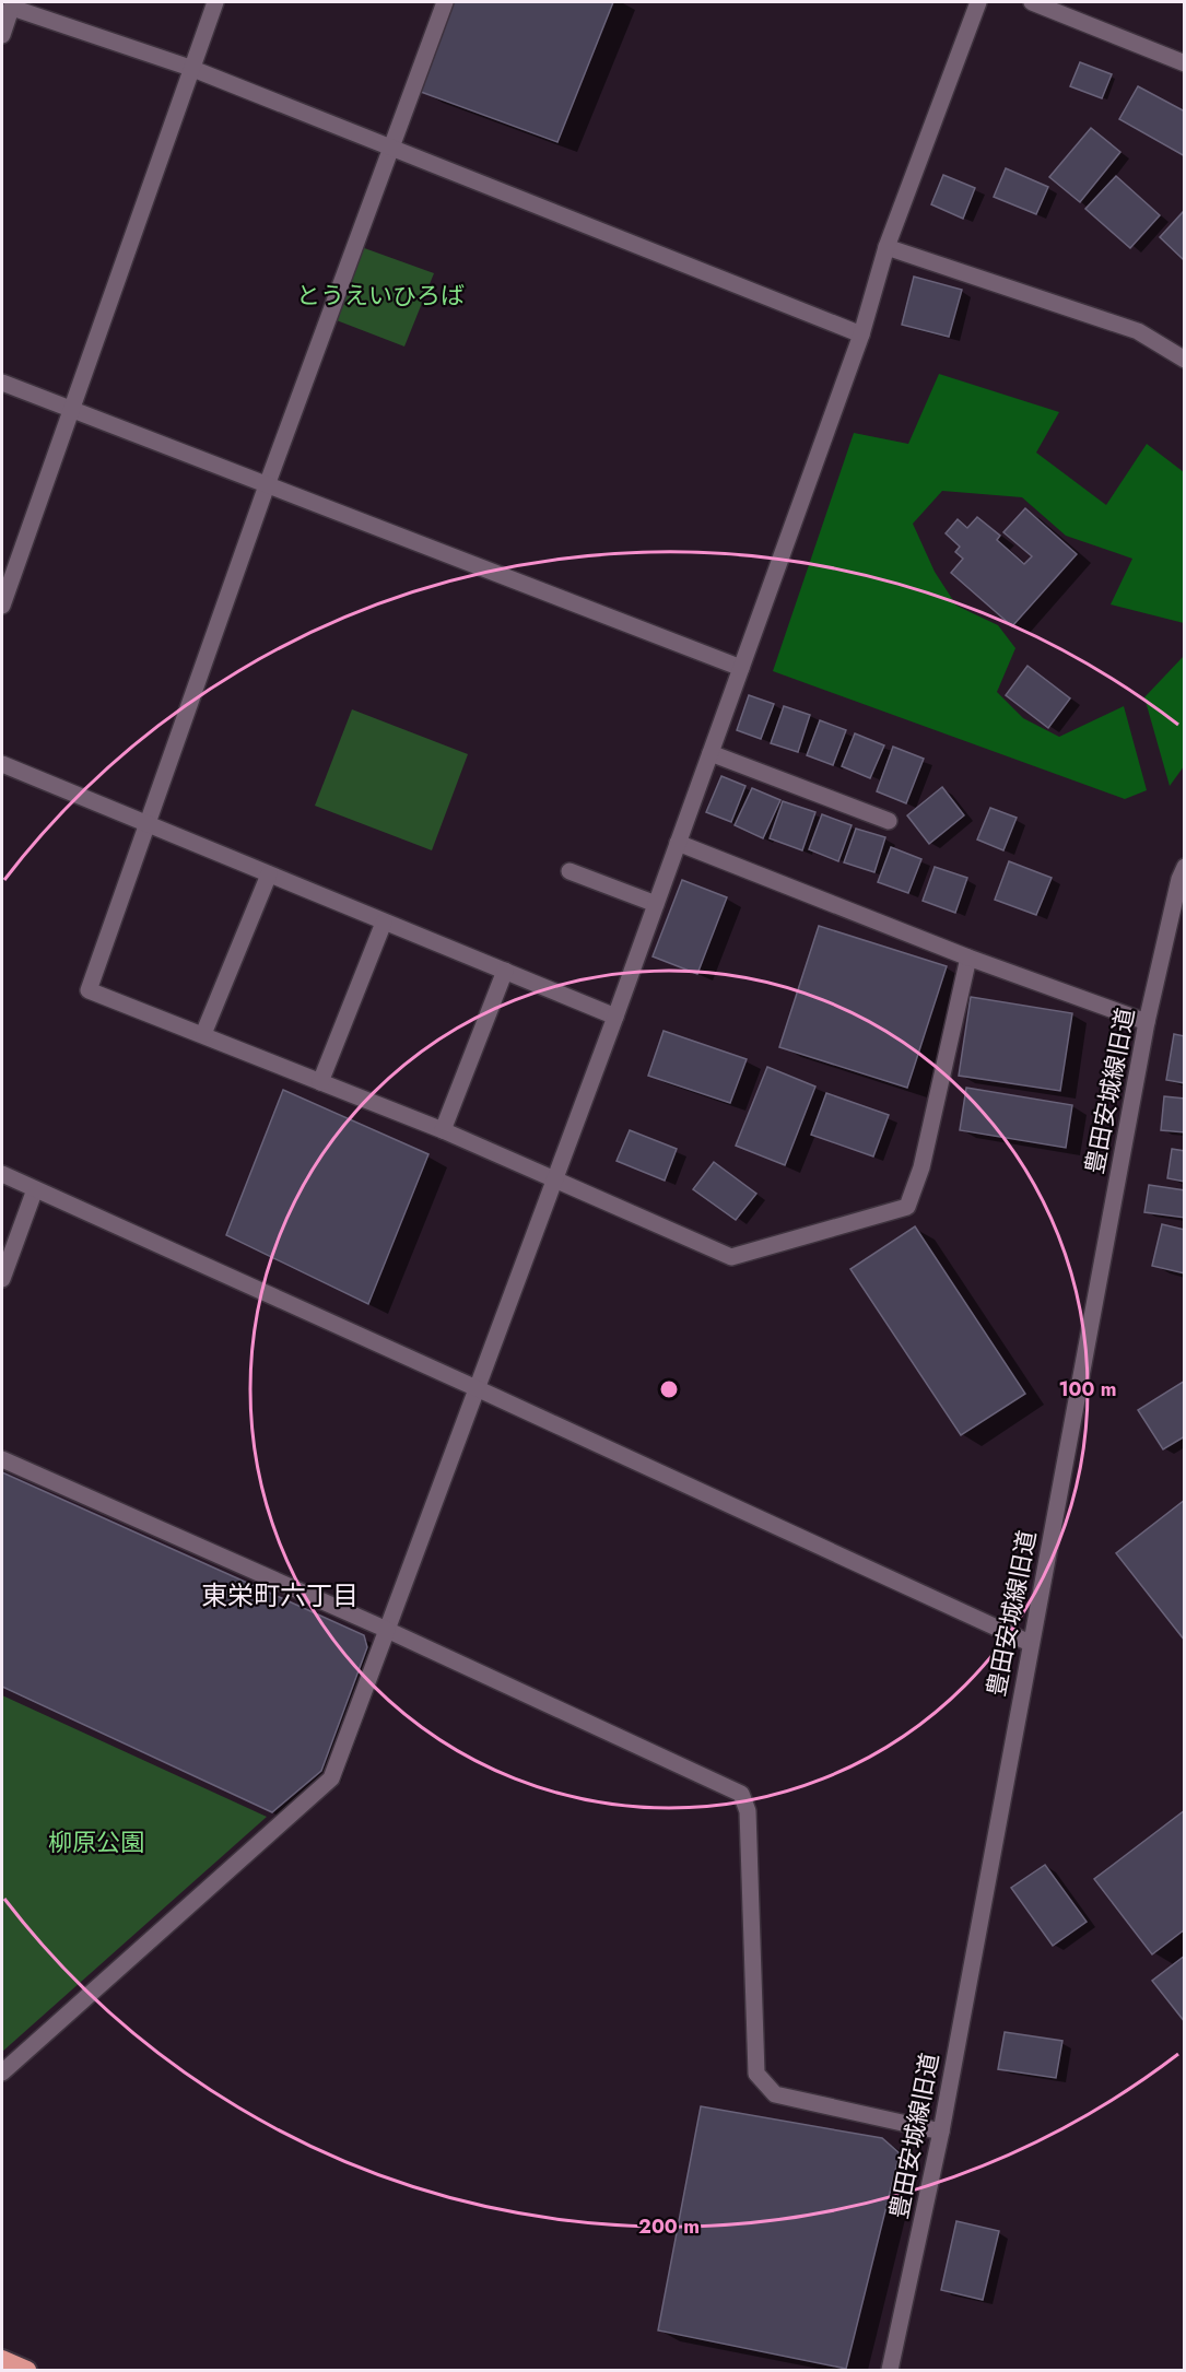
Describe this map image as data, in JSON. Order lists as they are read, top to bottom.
{
  "streets": {
    "street": ["豊田安城線旧道"]
  },
  "districts": ["東栄町六丁目"],
  "parks": ["とうえいひろば", "柳原公園"],
  "rings": ["100 m", "200 m"]
}
